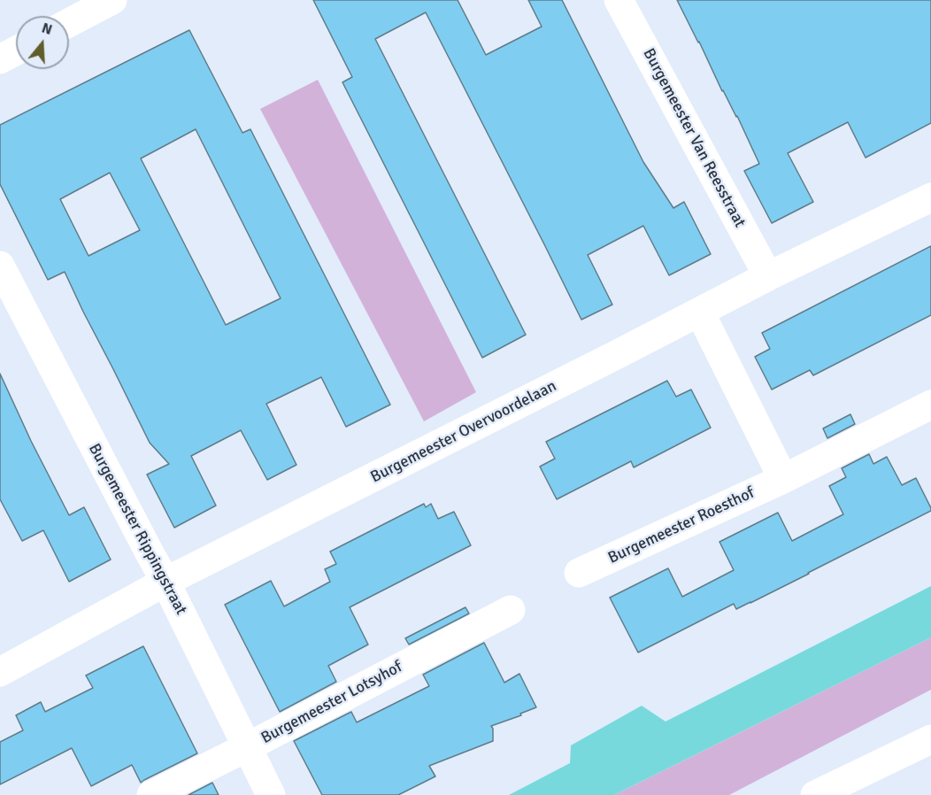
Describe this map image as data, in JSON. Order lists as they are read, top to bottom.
{
  "streets": {
    "street": [
      "Burgemeester Van Reesstraat",
      "Burgemeester Overvoordelaan",
      "Burgemeester Roesthof",
      "Burgemeester Rippingstraat",
      "Burgemeester Lotsyhof"
    ]
  },
  "crossings": [
    ["Burgemeester Van Reesstraat", "Burgemeester Overvoordelaan"],
    ["Burgemeester Overvoordelaan", "Burgemeester Rippingstraat"],
    ["Burgemeester Rippingstraat", "Burgemeester Lotsyhof"]
  ],
  "north": "top"
}
